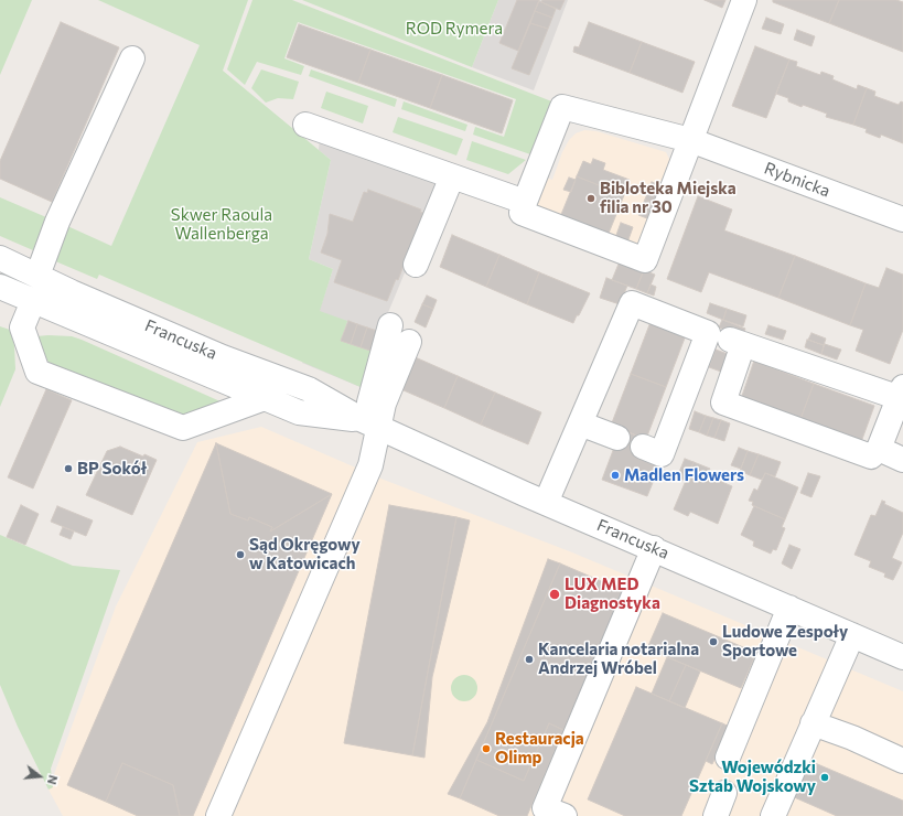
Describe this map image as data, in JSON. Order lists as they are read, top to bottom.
{
  "streets": {
    "street": ["Rybnicka", "Francuska"]
  },
  "parks": ["ROD Rymera", "Skwer Raoula Wallenberga"],
  "places": [
    "Bibloteka Miejska filia nr 30",
    "BP Sokół",
    "Madlen Flowers",
    "Sąd Okręgowy w Katowicach",
    "LUX MED Diagnostyka",
    "Ludowe Zespoły Sportowe",
    "Kancelaria notarialna Andrzej Wróbel",
    "Restauracja Olimp",
    "Wojewódzki Sztab Wojskowy"
  ],
  "north": "right"
}
